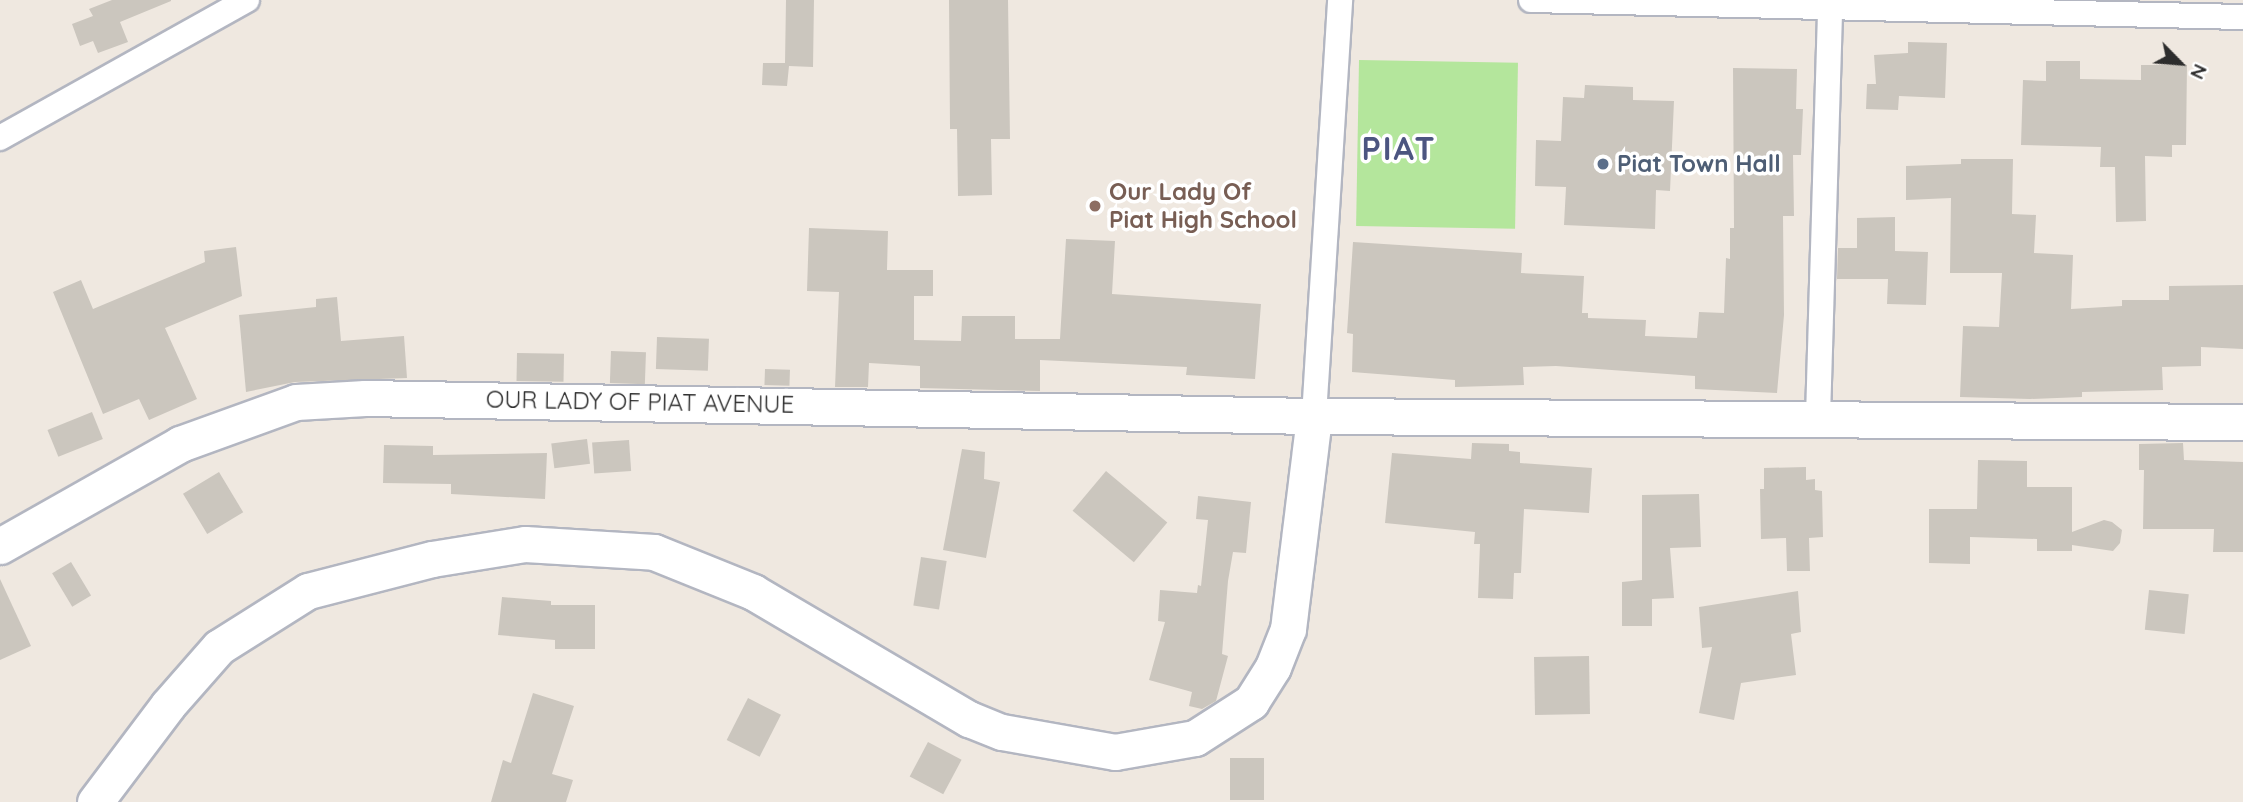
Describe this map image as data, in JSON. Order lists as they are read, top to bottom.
{
  "streets": {
    "street": ["OUR LADY OF PIAT AVENUE"]
  },
  "districts": ["PIAT"],
  "places": ["Piat Town Hall", "Our Lady Of Piat High School"],
  "north": "bottom right"
}
